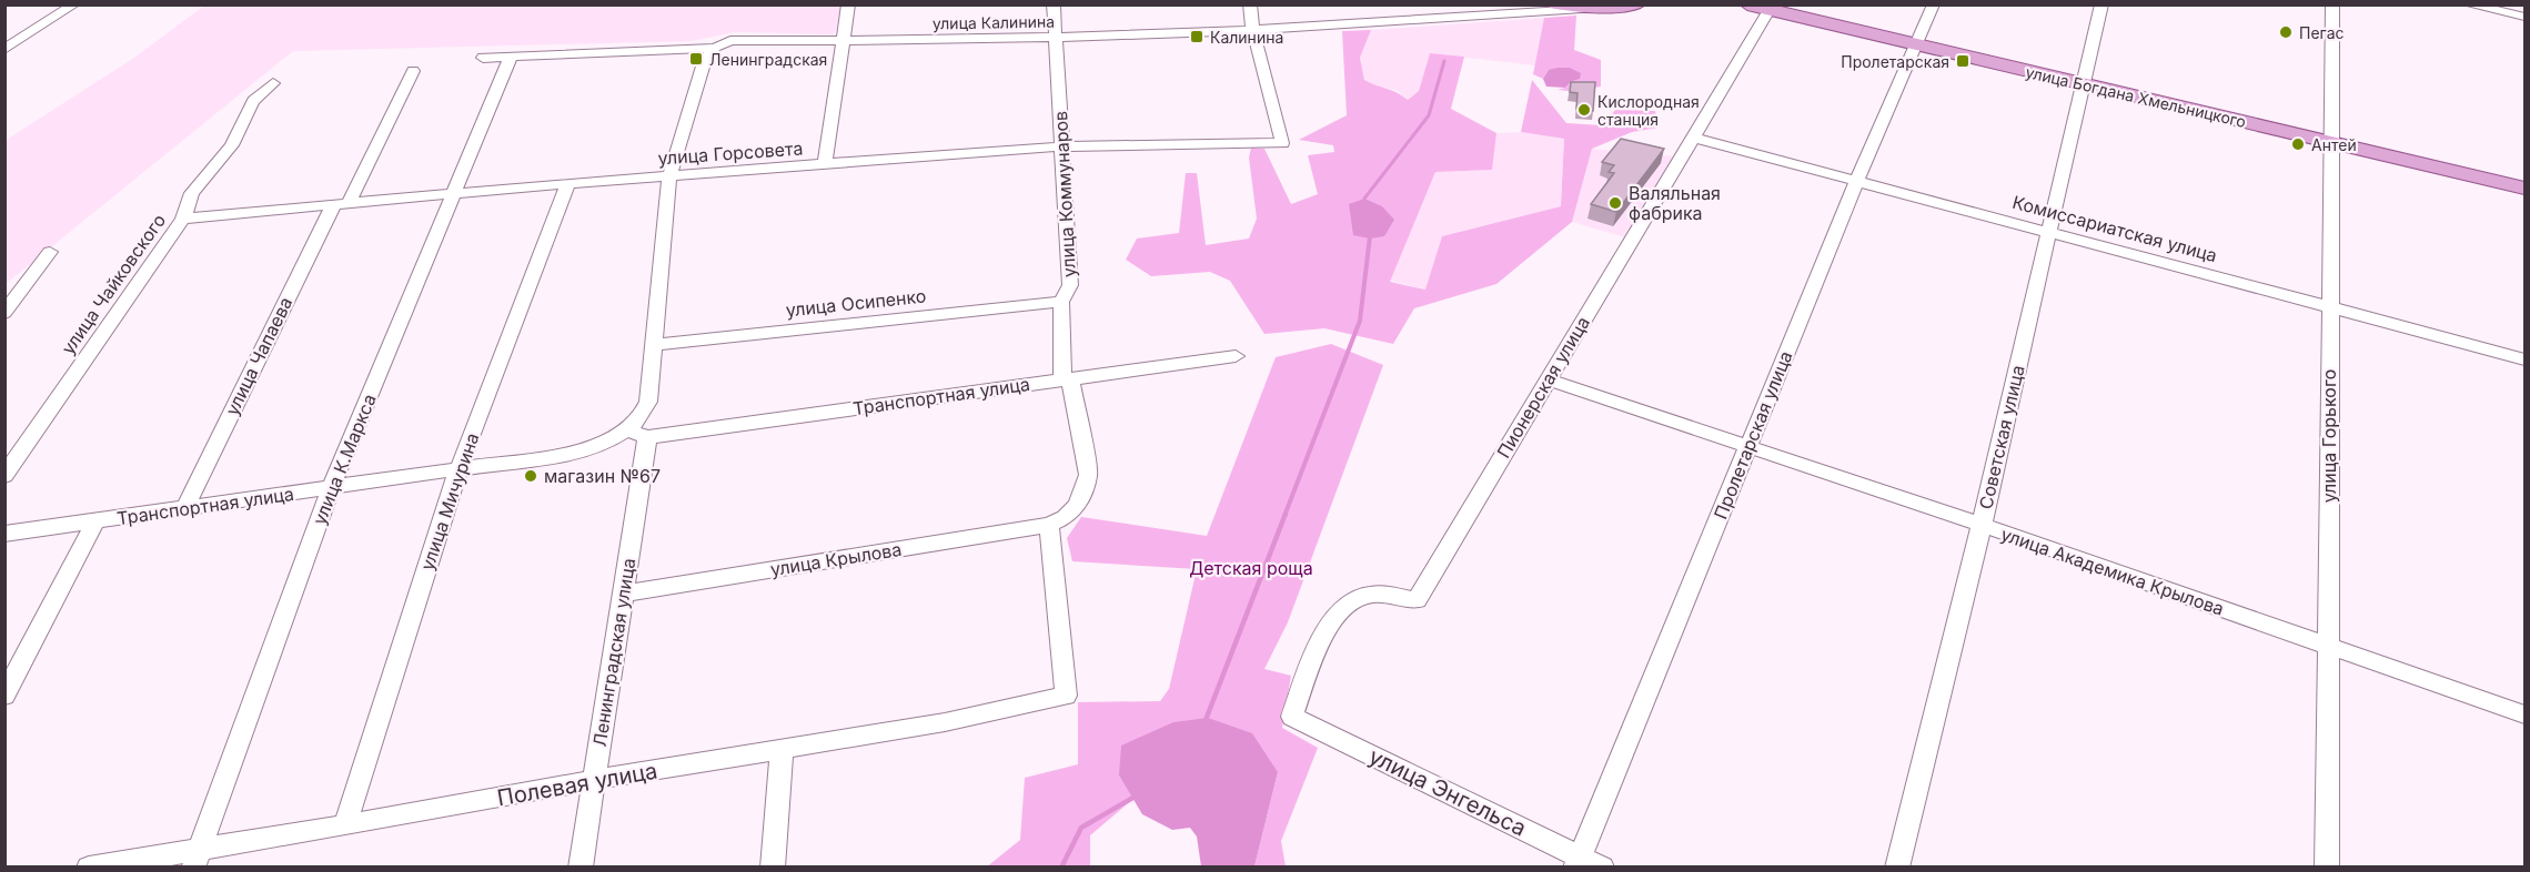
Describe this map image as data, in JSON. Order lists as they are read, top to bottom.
{
  "streets": {
    "main road": ["улица Богдана Хмельницкого"],
    "street": [
      "улица Калинина",
      "улица Горсовета",
      "улица Коммунаров",
      "Комиссариатская улица",
      "улица Чайковского",
      "улица Осипенко",
      "улица Чапаева",
      "Пионерская улица",
      "Транспортная улица",
      "Пролетарская улица",
      "улица Горького",
      "Советская улица",
      "улица К.Маркса",
      "улица Мичурина",
      "улица Крылова",
      "улица Академика Крылова",
      "Ленинградская улица",
      "Полевая улица",
      "улица Энгельса"
    ]
  },
  "crossings": [
    ["улица Калинина", "улица Горсовета"],
    ["улица Калинина", "улица Коммунаров"],
    ["улица Калинина", "улица К.Маркса"],
    ["улица Калинина", "Ленинградская улица"],
    ["улица Богдана Хмельницкого", "Пионерская улица"],
    ["улица Богдана Хмельницкого", "Пролетарская улица"],
    ["улица Богдана Хмельницкого", "улица Горького"],
    ["улица Богдана Хмельницкого", "Советская улица"],
    ["улица Горсовета", "улица Коммунаров"],
    ["улица Горсовета", "улица Чайковского"],
    ["улица Горсовета", "улица Чапаева"],
    ["улица Горсовета", "улица К.Маркса"],
    ["улица Горсовета", "улица Мичурина"],
    ["улица Горсовета", "Ленинградская улица"],
    ["улица Коммунаров", "улица Осипенко"],
    ["улица Коммунаров", "Транспортная улица"],
    ["улица Коммунаров", "улица Крылова"],
    ["улица Коммунаров", "Полевая улица"],
    ["Комиссариатская улица", "Пионерская улица"],
    ["Комиссариатская улица", "Пролетарская улица"],
    ["Комиссариатская улица", "улица Горького"],
    ["Комиссариатская улица", "Советская улица"],
    ["улица Осипенко", "Ленинградская улица"],
    ["улица Чапаева", "Транспортная улица"],
    ["Пионерская улица", "улица Академика Крылова"],
    ["Пионерская улица", "улица Энгельса"],
    ["Транспортная улица", "улица К.Маркса"],
    ["Транспортная улица", "улица Мичурина"],
    ["Транспортная улица", "Ленинградская улица"],
    ["Пролетарская улица", "улица Академика Крылова"],
    ["Пролетарская улица", "улица Энгельса"],
    ["улица Горького", "улица Академика Крылова"],
    ["Советская улица", "улица Академика Крылова"],
    ["улица К.Маркса", "Полевая улица"],
    ["улица Мичурина", "Полевая улица"],
    ["улица Крылова", "Ленинградская улица"],
    ["улица Крылова", "Полевая улица"],
    ["Ленинградская улица", "Полевая улица"]
  ],
  "parks": ["Детская роща"],
  "places": {
    "other": [
      "Пегас",
      "Кислородная станция",
      "Антей",
      "Валяльная фабрика",
      "магазин №67"
    ],
    "transit": ["Калинина", "Ленинградская", "Пролетарская"]
  }
}
